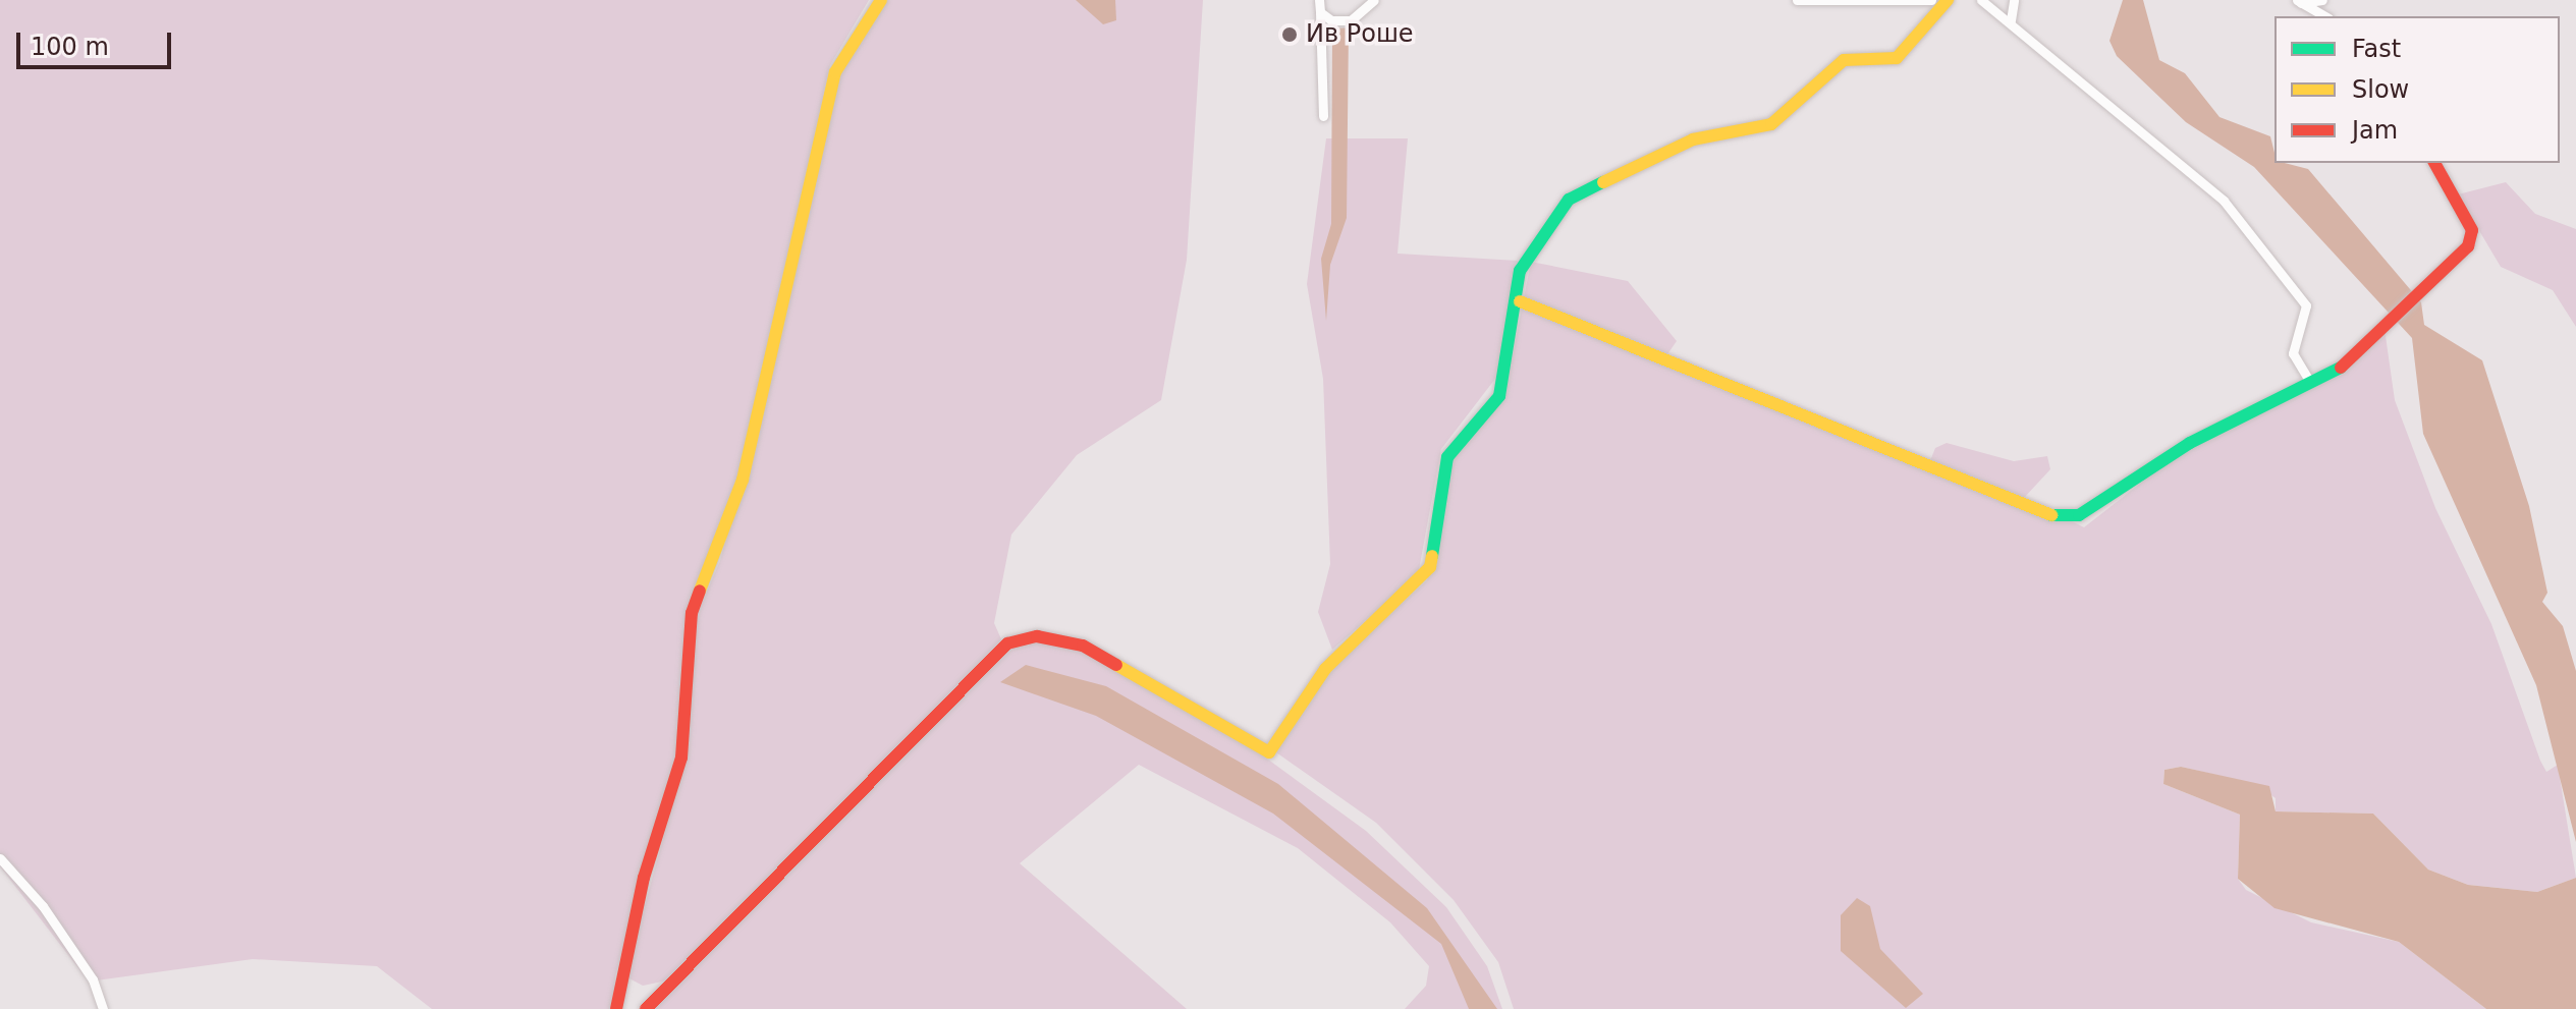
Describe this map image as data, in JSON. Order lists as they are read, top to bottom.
{
  "places": ["Ив Роше"],
  "legend": ["Fast", "Slow", "Jam"],
  "scale_bar": "100 m"
}
